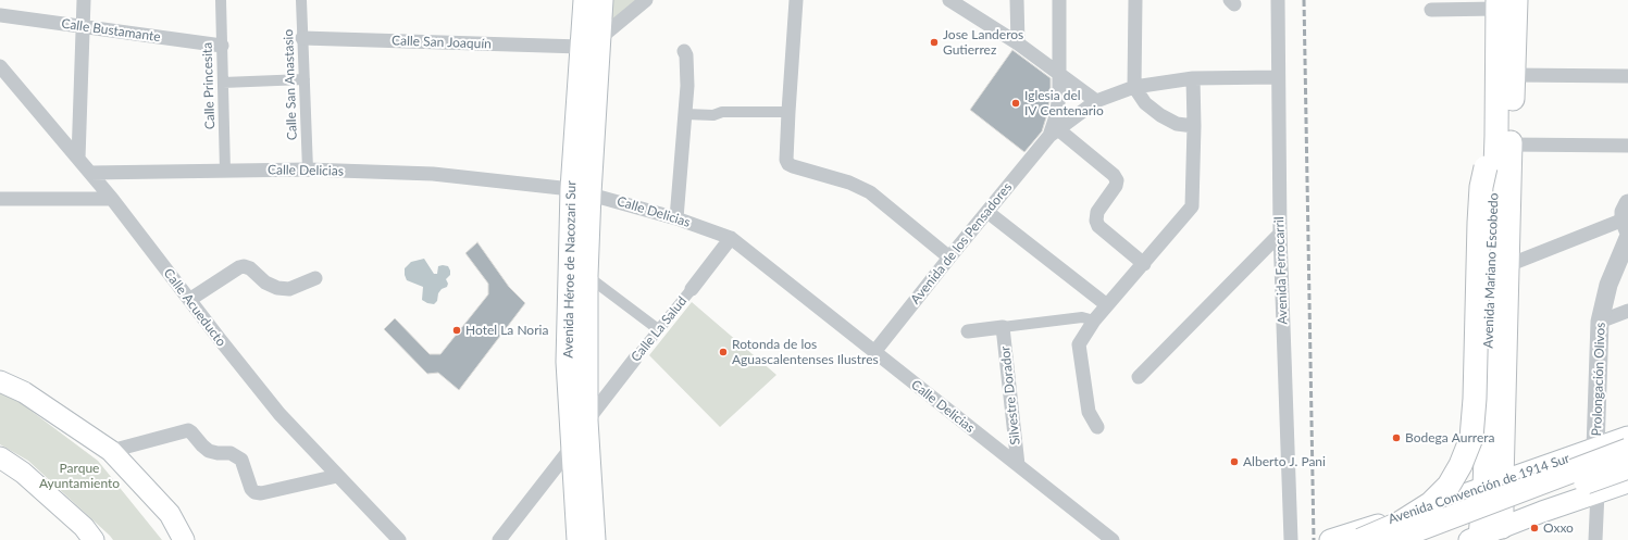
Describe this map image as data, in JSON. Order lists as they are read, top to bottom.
{
  "streets": {
    "main road": ["Avenida Héroe de Nacozari Sur", "Avenida Mariano Escobedo", "Avenida Convención de 1914 Sur"],
    "street": [
      "Calle Bustamante",
      "Calle San Joaquín",
      "Calle San Anastasio",
      "Calle Princesita",
      "Calle Delicias",
      "Avenida de los Pensadores",
      "Avenida Ferrocarril",
      "Calle Acueducto",
      "Calle La Salud",
      "Prolongación Olivos",
      "Silvestre Dorador"
    ]
  },
  "crossings": [
    ["Calle Bustamante", "Calle Princesita"],
    ["Calle San Joaquín", "Calle San Anastasio"],
    ["Calle San Joaquín", "Avenida Héroe de Nacozari Sur"],
    ["Calle San Anastasio", "Calle Delicias"],
    ["Calle Princesita", "Calle Delicias"],
    ["Calle Delicias", "Avenida de los Pensadores"],
    ["Calle Delicias", "Avenida Héroe de Nacozari Sur"],
    ["Calle Delicias", "Calle Acueducto"],
    ["Calle Delicias", "Calle La Salud"],
    ["Calle Delicias", "Silvestre Dorador"],
    ["Avenida de los Pensadores", "Avenida Ferrocarril"],
    ["Avenida Héroe de Nacozari Sur", "Calle La Salud"],
    ["Avenida Mariano Escobedo", "Avenida Convención de 1914 Sur"],
    ["Prolongación Olivos", "Avenida Convención de 1914 Sur"]
  ],
  "parks": ["Parque Ayuntamiento"],
  "places": [
    "Jose Landeros Gutierrez",
    "Iglesia del IV Centenario",
    "Hotel La Noria",
    "Rotonda de los Aguascalentenses Ilustres",
    "Bodega Aurrera",
    "Alberto J. Pani",
    "Oxxo"
  ]
}
